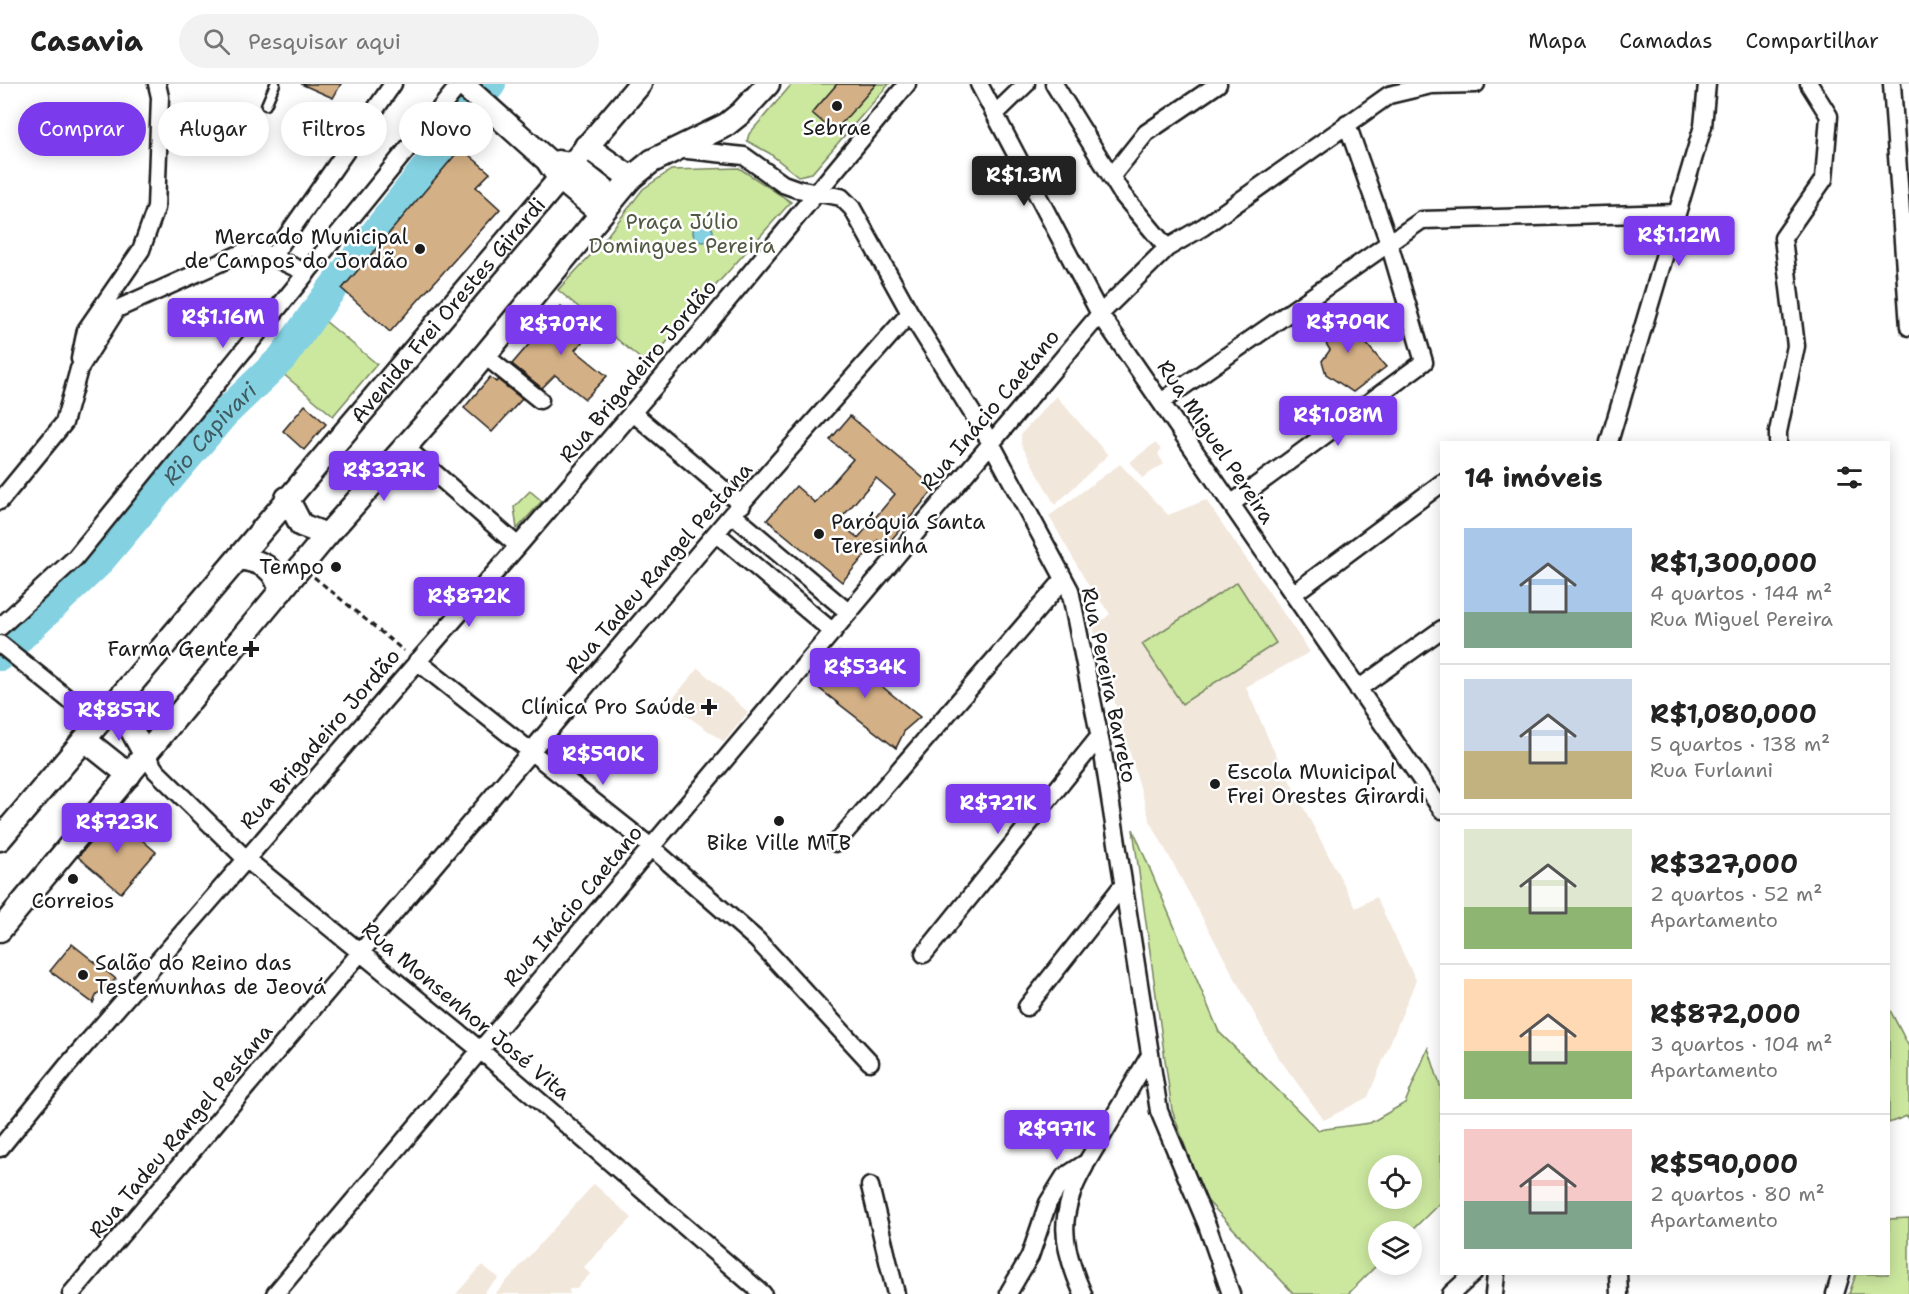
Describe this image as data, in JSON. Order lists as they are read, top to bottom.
{
  "streets": {
    "main road": ["Avenida Frei Orestes Girardi"],
    "street": [
      "Rua Brigadeiro Jordão",
      "Rua Inácio Caetano",
      "Rua Miguel Pereira",
      "Rua Tadeu Rangel Pestana",
      "Rua Pereira Barreto",
      "Rua Monsenhor José Vita"
    ]
  },
  "crossings": [
    ["Rua Brigadeiro Jordão", "Rua Pereira Barreto"],
    ["Rua Brigadeiro Jordão", "Rua Monsenhor José Vita"],
    ["Rua Inácio Caetano", "Rua Miguel Pereira"],
    ["Rua Inácio Caetano", "Rua Pereira Barreto"],
    ["Rua Inácio Caetano", "Rua Monsenhor José Vita"],
    ["Rua Tadeu Rangel Pestana", "Rua Pereira Barreto"],
    ["Rua Tadeu Rangel Pestana", "Rua Monsenhor José Vita"]
  ],
  "water": ["Rio Capivari"],
  "parks": ["Praça Júlio Domingues Pereira"],
  "places": {
    "other": [
      "Sebrae",
      "Mercado Municipal de Campos do Jordão",
      "Paróquia Santa Teresinha",
      "Tempo",
      "Escola Municipal Frei Orestes Girardi",
      "Bike Ville MTB",
      "Correios",
      "Salão do Reino das Testemunhas de Jeová"
    ],
    "health": ["Farma Gente", "Clínica Pro Saúde"]
  },
  "page": {
    "header": "Casavia",
    "search": "Pesquisar aqui",
    "nav": ["Mapa", "Camadas", "Compartilhar"],
    "chip": [
      "Comprar",
      "Alugar",
      "Filtros",
      "Novo"
    ],
    "price": [
      "R$1.3M",
      "R$1.12M",
      "R$1.16M",
      "R$709K",
      "R$707K",
      "R$1.08M",
      "R$327K",
      "R$872K",
      "R$534K",
      "R$857K",
      "R$590K",
      "R$721K",
      "R$723K",
      "R$971K"
    ],
    "heading": "14 imóveis",
    "list": [
      {
        "name": "R$1,300,000",
        "note": "4 quartos · 144 m² · Rua Miguel Pereira"
      },
      {
        "name": "R$1,080,000",
        "note": "5 quartos · 138 m² · Rua Furlanni"
      },
      {
        "name": "R$327,000",
        "note": "2 quartos · 52 m² · Apartamento"
      },
      {
        "name": "R$872,000",
        "note": "3 quartos · 104 m² · Apartamento"
      },
      {
        "name": "R$590,000",
        "note": "2 quartos · 80 m² · Apartamento"
      }
    ]
  }
}
